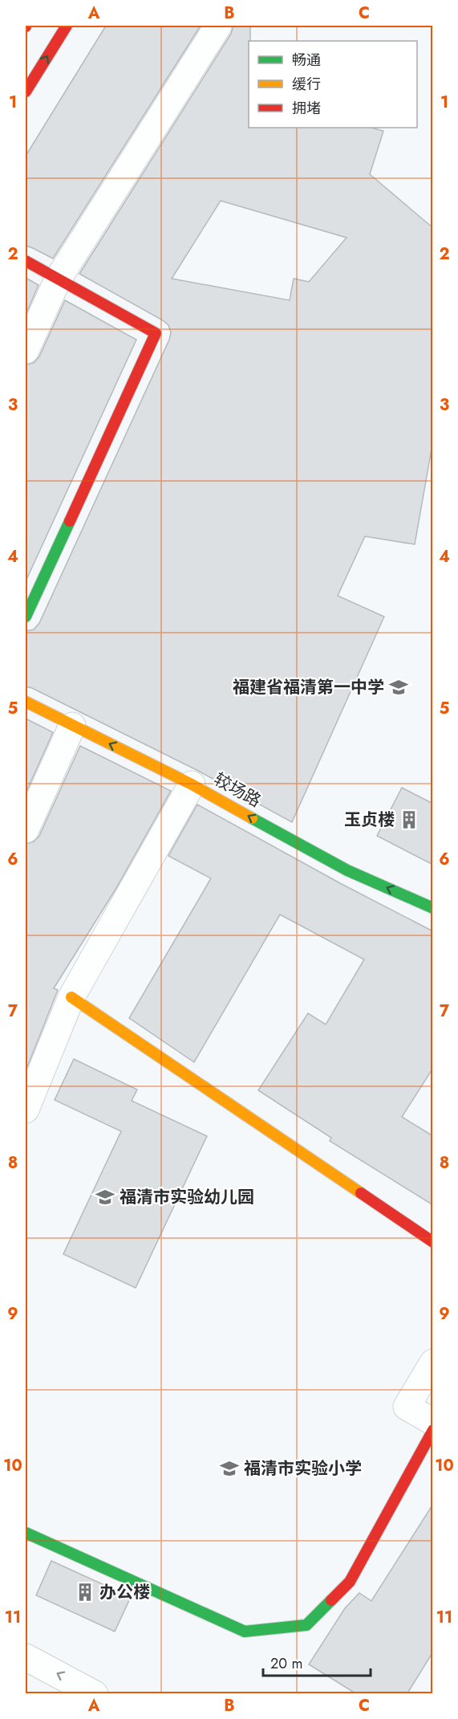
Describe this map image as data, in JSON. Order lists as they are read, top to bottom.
{
  "streets": {
    "street": ["较场路"]
  },
  "one_way": ["较场路"],
  "places": {
    "school or university": ["福建省福清第一中学", "福清市实验幼儿园", "福清市实验小学"],
    "building": ["玉贞楼", "办公楼"]
  },
  "legend": ["畅通", "缓行", "拥堵"],
  "scale_bar": "20 m",
  "grid": {
    "columns": ["A", "B", "C"],
    "rows": [
      "1",
      "2",
      "3",
      "4",
      "5",
      "6",
      "7",
      "8",
      "9",
      "10",
      "11"
    ]
  }
}
